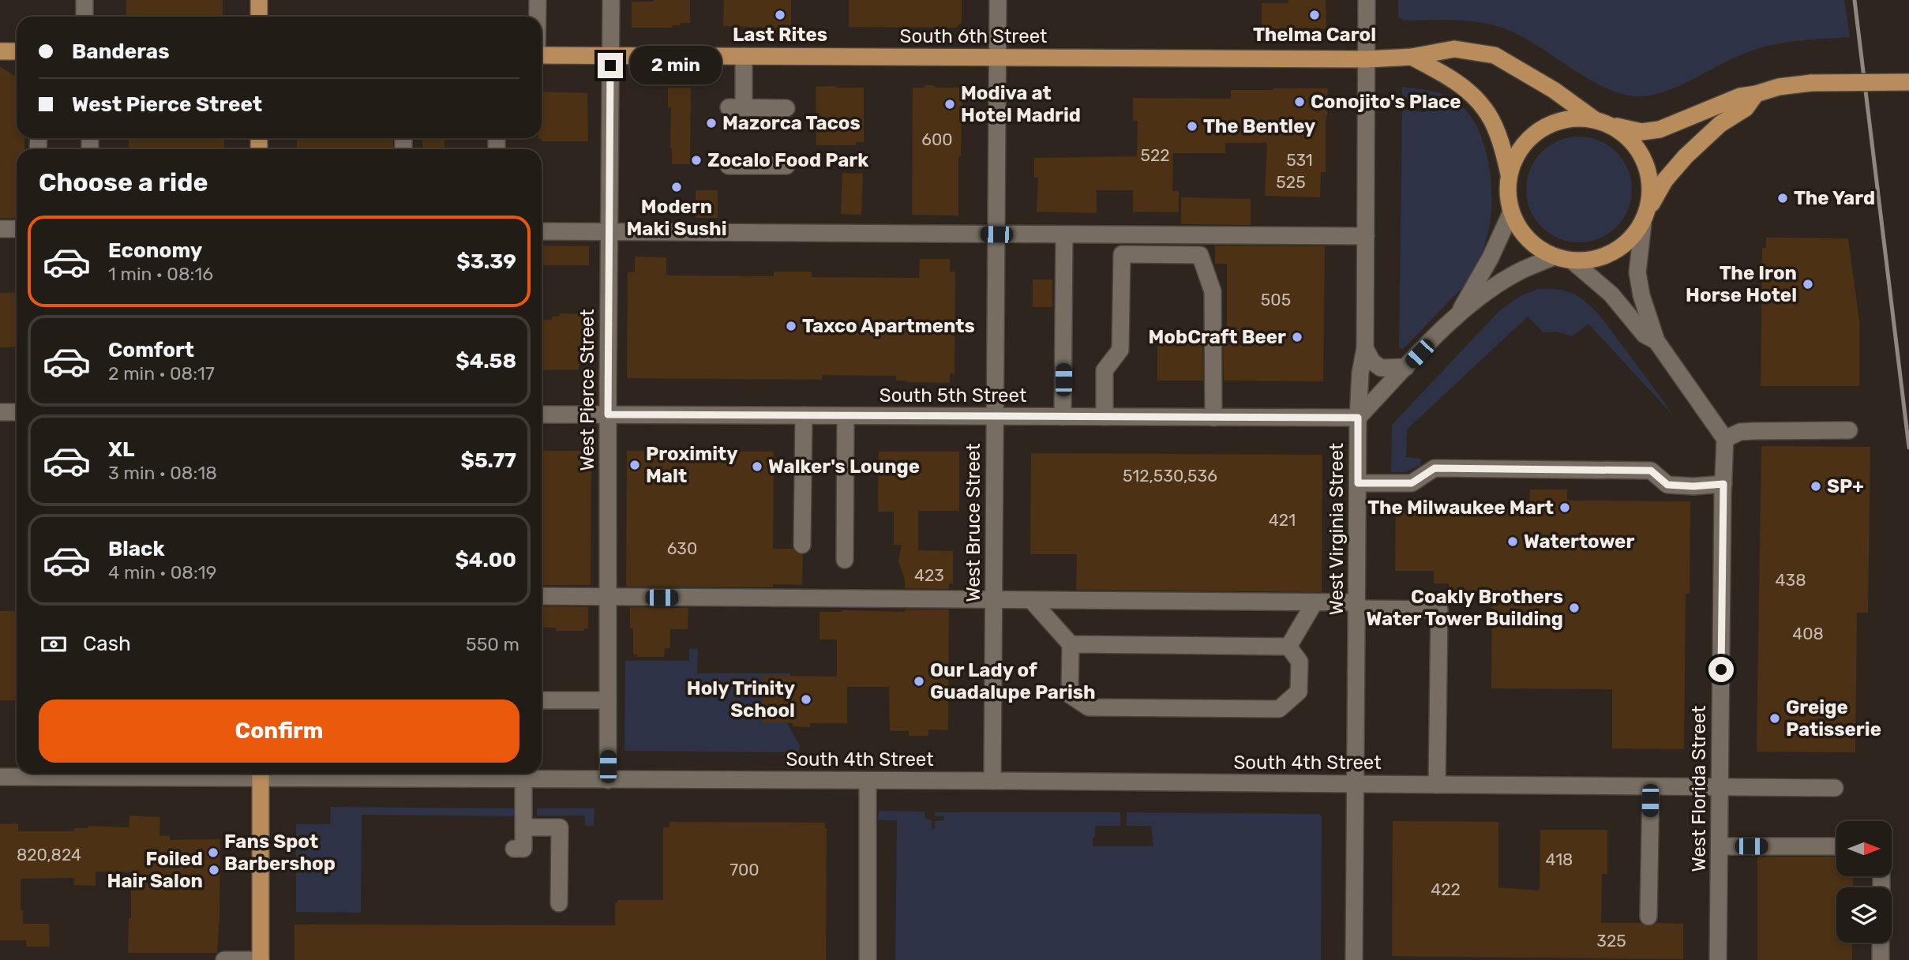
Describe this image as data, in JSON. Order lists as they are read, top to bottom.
{
  "streets": {
    "main road": ["South 6th Street"],
    "street": [
      "West Pierce Street",
      "South 5th Street",
      "West Bruce Street",
      "West Virginia Street",
      "South 4th Street",
      "West Florida Street"
    ]
  },
  "crossings": [
    ["South 6th Street", "West Pierce Street"],
    ["South 6th Street", "West Bruce Street"],
    ["South 6th Street", "West Virginia Street"],
    ["West Pierce Street", "South 5th Street"],
    ["West Pierce Street", "South 4th Street"],
    ["South 5th Street", "West Bruce Street"],
    ["South 5th Street", "West Virginia Street"],
    ["West Bruce Street", "South 4th Street"],
    ["West Virginia Street", "South 4th Street"],
    ["South 4th Street", "West Florida Street"]
  ],
  "places": [
    "Last Rites",
    "Thelma Carol",
    "Conojito's Place",
    "Modiva at Hotel Madrid",
    "Mazorca Tacos",
    "The Bentley",
    "Zocalo Food Park",
    "Modern Maki Sushi",
    "The Yard",
    "The Iron Horse Hotel",
    "Taxco Apartments",
    "MobCraft Beer",
    "Proximity Malt",
    "Walker's Lounge",
    "SP+",
    "The Milwaukee Mart",
    "Watertower",
    "Coakly Brothers Water Tower Building",
    "Our Lady of Guadalupe Parish",
    "Holy Trinity School",
    "Greige Patisserie",
    "Fans Spot Barbershop",
    "Foiled Hair Salon"
  ],
  "house_numbers": [
    "600",
    "522",
    "531",
    "525",
    "505",
    "512,530,536",
    "421",
    "630",
    "423",
    "438",
    "408",
    "820,824",
    "418",
    "700",
    "422",
    "325"
  ],
  "north": "right",
  "page": {
    "banner": ["Banderas", "West Pierce Street"],
    "bubble": "2 min",
    "heading": "Choose a ride",
    "list": [
      {
        "name": "Economy",
        "note": "1 min · 08:16",
        "value": "$3.39"
      },
      {
        "name": "Comfort",
        "note": "2 min · 08:17",
        "value": "$4.58"
      },
      {
        "name": "XL",
        "note": "3 min · 08:18",
        "value": "$5.77"
      },
      {
        "name": "Black",
        "note": "4 min · 08:19",
        "value": "$4.00"
      }
    ],
    "pay": ["Cash", "550 m"],
    "buttons": "Confirm"
  }
}
